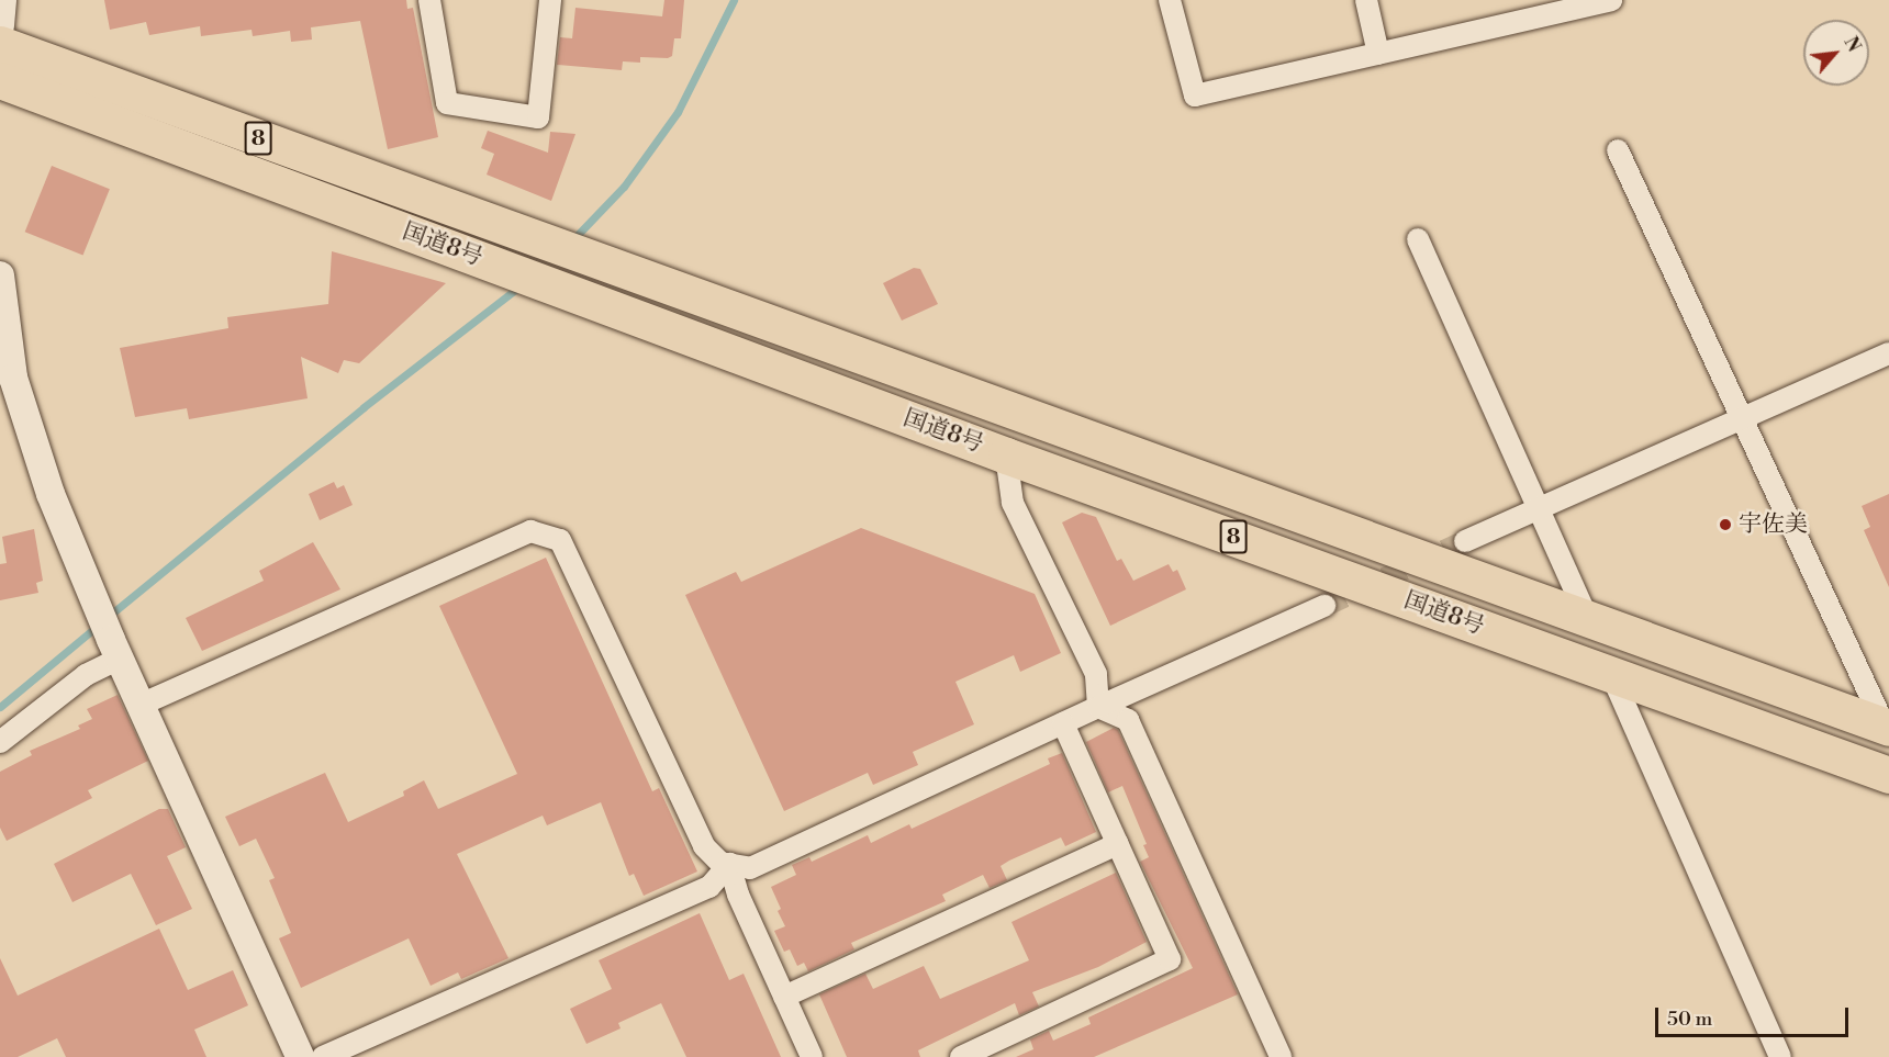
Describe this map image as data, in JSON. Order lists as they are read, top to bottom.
{
  "streets": {
    "highway": ["8", "国道8号"]
  },
  "places": ["宇佐美"],
  "scale_bar": "50 m",
  "north": "top right"
}
